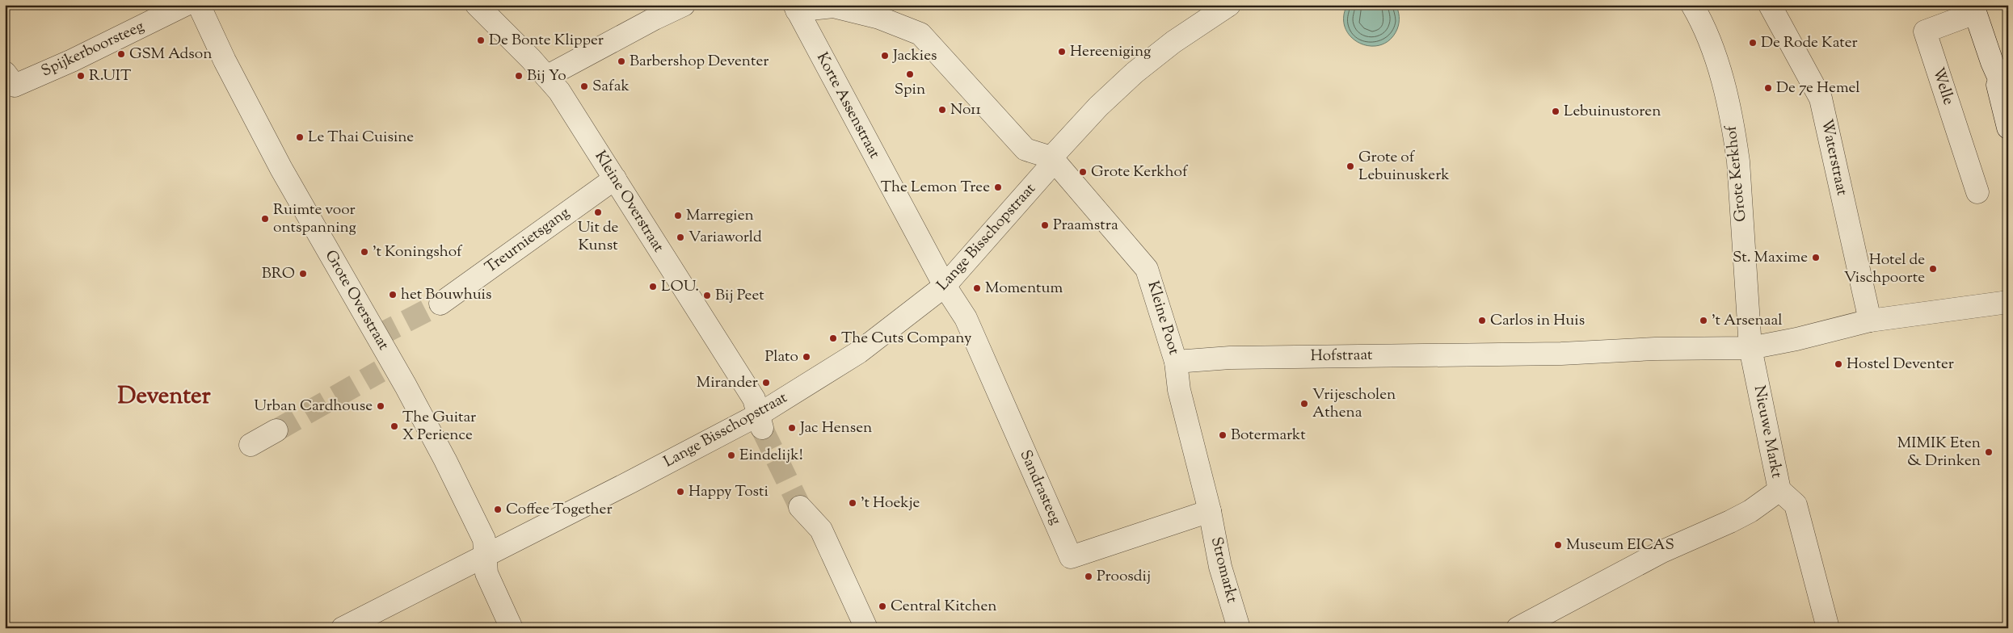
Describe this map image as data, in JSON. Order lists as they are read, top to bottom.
{
  "streets": {
    "street": [
      "Spijkerboorsteeg",
      "Welle",
      "Korte Assenstraat",
      "Waterstraat",
      "Grote Kerkhof",
      "Kleine Overstraat",
      "Lange Bisschopstraat",
      "Treurnietsgang",
      "Grote Overstraat",
      "Kleine Poot",
      "Hofstraat",
      "Nieuwe Markt",
      "Sandrasteeg",
      "Stromarkt"
    ]
  },
  "crossings": [
    ["Korte Assenstraat", "Lange Bisschopstraat"],
    ["Korte Assenstraat", "Sandrasteeg"],
    ["Grote Kerkhof", "Hofstraat"],
    ["Grote Kerkhof", "Nieuwe Markt"],
    ["Kleine Overstraat", "Lange Bisschopstraat"],
    ["Kleine Overstraat", "Treurnietsgang"],
    ["Lange Bisschopstraat", "Grote Overstraat"],
    ["Lange Bisschopstraat", "Kleine Poot"],
    ["Lange Bisschopstraat", "Sandrasteeg"],
    ["Kleine Poot", "Hofstraat"],
    ["Kleine Poot", "Sandrasteeg"],
    ["Kleine Poot", "Stromarkt"],
    ["Hofstraat", "Nieuwe Markt"],
    ["Sandrasteeg", "Stromarkt"]
  ],
  "districts": ["Deventer"],
  "places": [
    "De Bonte Klipper",
    "De Rode Kater",
    "Hereeniging",
    "GSM Adson",
    "Jackies",
    "Barbershop Deventer",
    "Spin",
    "R.UIT",
    "Bij Yo",
    "Safak",
    "De 7e Hemel",
    "No11",
    "Lebuinustoren",
    "Le Thai Cuisine",
    "Grote of Lebuinuskerk",
    "Grote Kerkhof",
    "The Lemon Tree",
    "Uit de Kunst",
    "Marregien",
    "Ruimte voor ontspanning",
    "Praamstra",
    "Variaworld",
    "'t Koningshof",
    "St. Maxime",
    "Hotel de Vischpoorte",
    "BRO",
    "LOU.",
    "Momentum",
    "het Bouwhuis",
    "Bij Peet",
    "Carlos in Huis",
    "'t Arsenaal",
    "The Cuts Company",
    "Plato",
    "Hostel Deventer",
    "Mirander",
    "Vrijescholen Athena",
    "Urban Cardhouse",
    "The Guitar X Perience",
    "Jac Hensen",
    "Botermarkt",
    "MIMIK Eten & Drinken",
    "Eindelijk!",
    "Happy Tosti",
    "'t Hoekje",
    "Coffee Together",
    "Museum EICAS",
    "Proosdij",
    "Central Kitchen"
  ]
}
